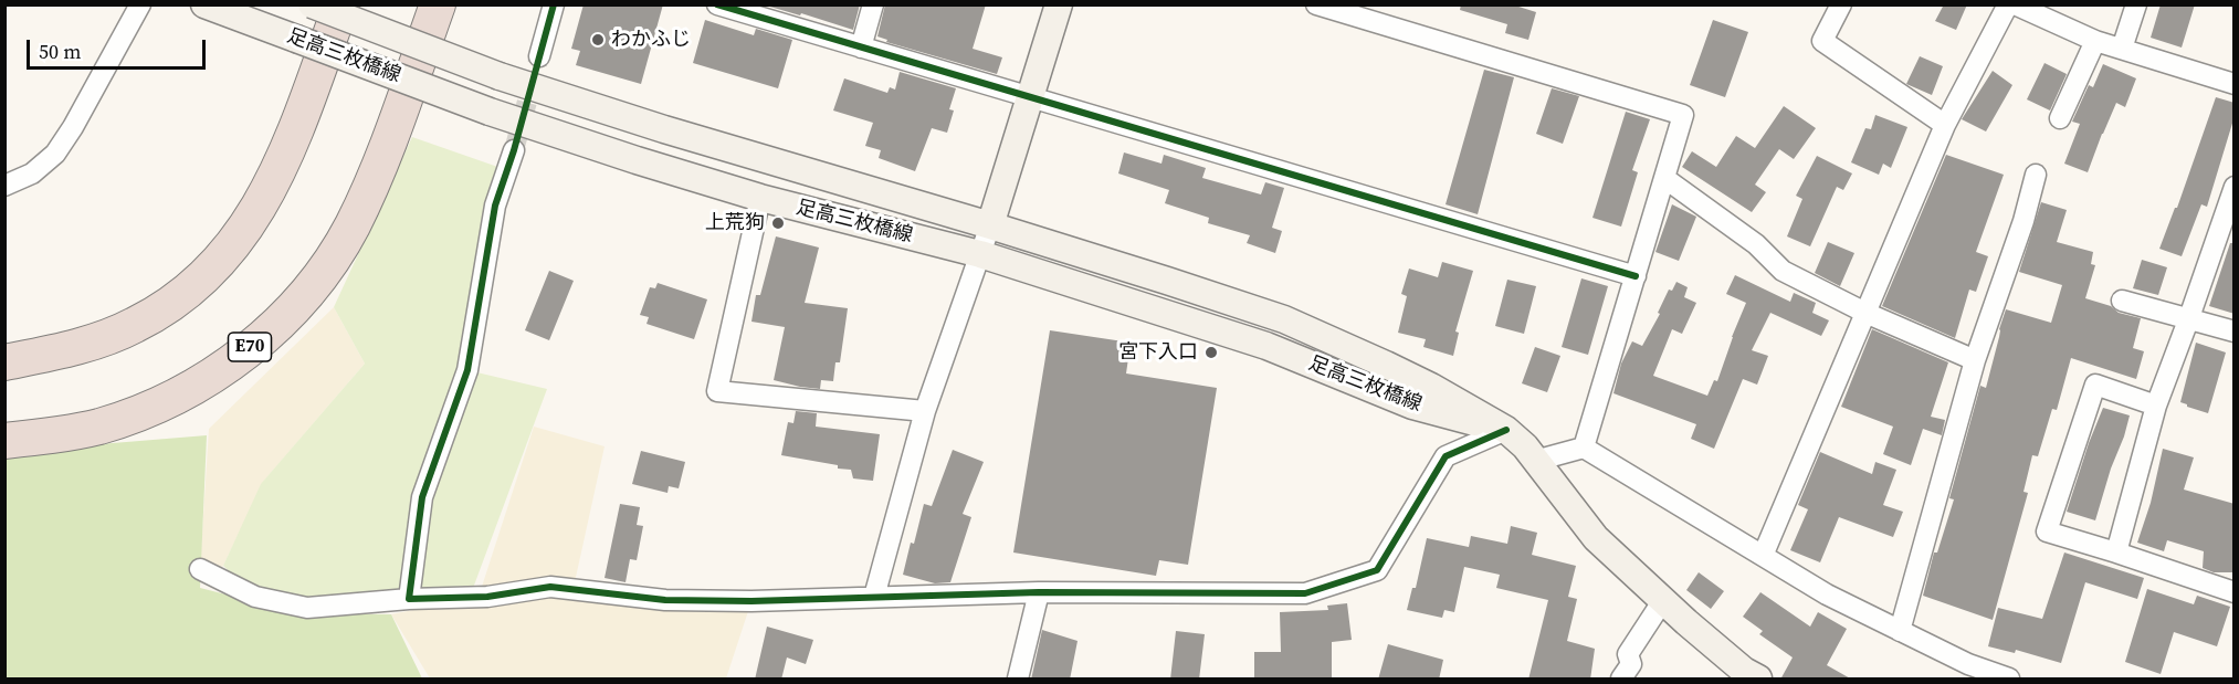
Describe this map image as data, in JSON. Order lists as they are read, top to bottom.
{
  "streets": {
    "highway": ["E70"],
    "main road": ["足高三枚橋線"]
  },
  "places": ["わかふじ", "上荒狗", "宮下入口"],
  "scale_bar": "50 m"
}
